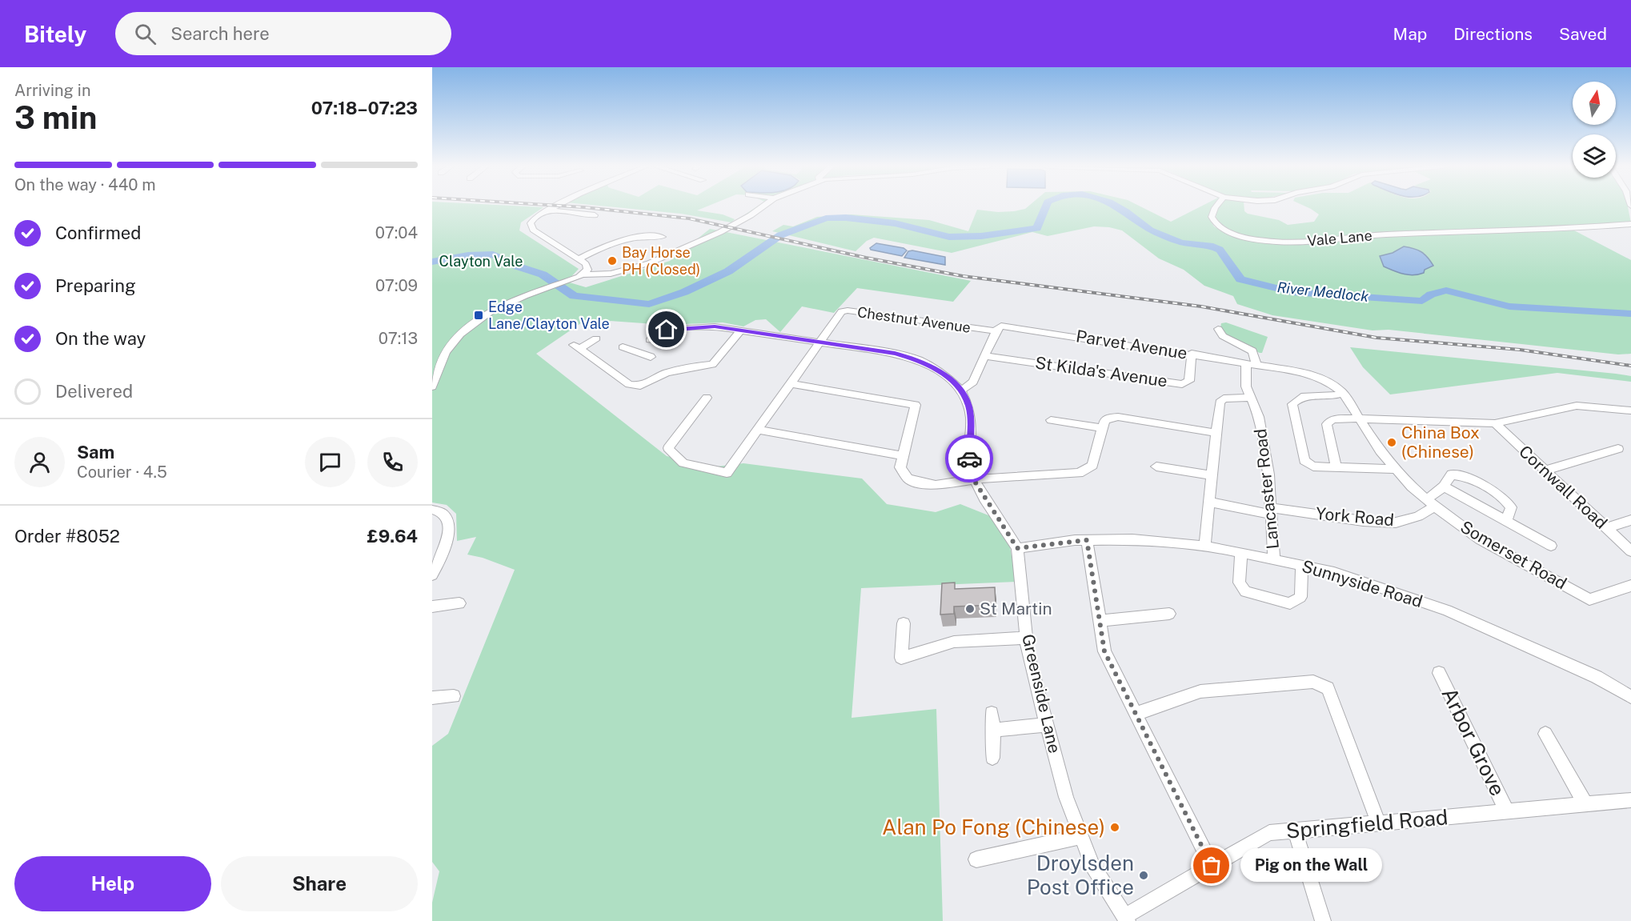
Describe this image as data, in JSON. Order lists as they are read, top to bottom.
{
  "streets": {
    "street": [
      "Vale Lane",
      "Chestnut Avenue",
      "Parvet Avenue",
      "St Kilda's Avenue",
      "Cornwall Road",
      "Lancaster Road",
      "York Road",
      "Somerset Road",
      "Sunnyside Road",
      "Greenside Lane",
      "Arbor Grove",
      "Springfield Road"
    ]
  },
  "crossings": [
    ["Chestnut Avenue", "Parvet Avenue"],
    ["Chestnut Avenue", "Greenside Lane"],
    ["Parvet Avenue", "St Kilda's Avenue"],
    ["Parvet Avenue", "Lancaster Road"],
    ["Parvet Avenue", "Somerset Road"],
    ["Lancaster Road", "York Road"],
    ["Lancaster Road", "Somerset Road"],
    ["Lancaster Road", "Sunnyside Road"],
    ["York Road", "Somerset Road"],
    ["Sunnyside Road", "Greenside Lane"],
    ["Greenside Lane", "Springfield Road"],
    ["Arbor Grove", "Springfield Road"]
  ],
  "water": ["River Medlock"],
  "parks": ["Clayton Vale"],
  "places": {
    "other": [
      "Bay Horse PH (Closed)",
      "China Box (Chinese)",
      "St Martin",
      "Alan Po Fong (Chinese)",
      "Pig on the Wall",
      "Droylsden Post Office"
    ],
    "transit": ["Edge Lane/Clayton Vale"]
  },
  "north": "top",
  "page": {
    "header": "Bitely",
    "search": "Search here",
    "nav": ["Map", "Directions", "Saved"],
    "heading": ["3 min", "Arriving in", "07:18–07:23"],
    "panel": [
      "Sam",
      "Courier · 4.5",
      "Order #8052",
      "£9.64"
    ],
    "bar": "On the way · 440 m",
    "list": [
      ["Confirmed", "07:04"],
      ["Preparing", "07:09"],
      ["On the way", "07:13"],
      "Delivered"
    ],
    "buttons": ["Help", "Share"],
    "bubble": "Pig on the Wall"
  }
}
